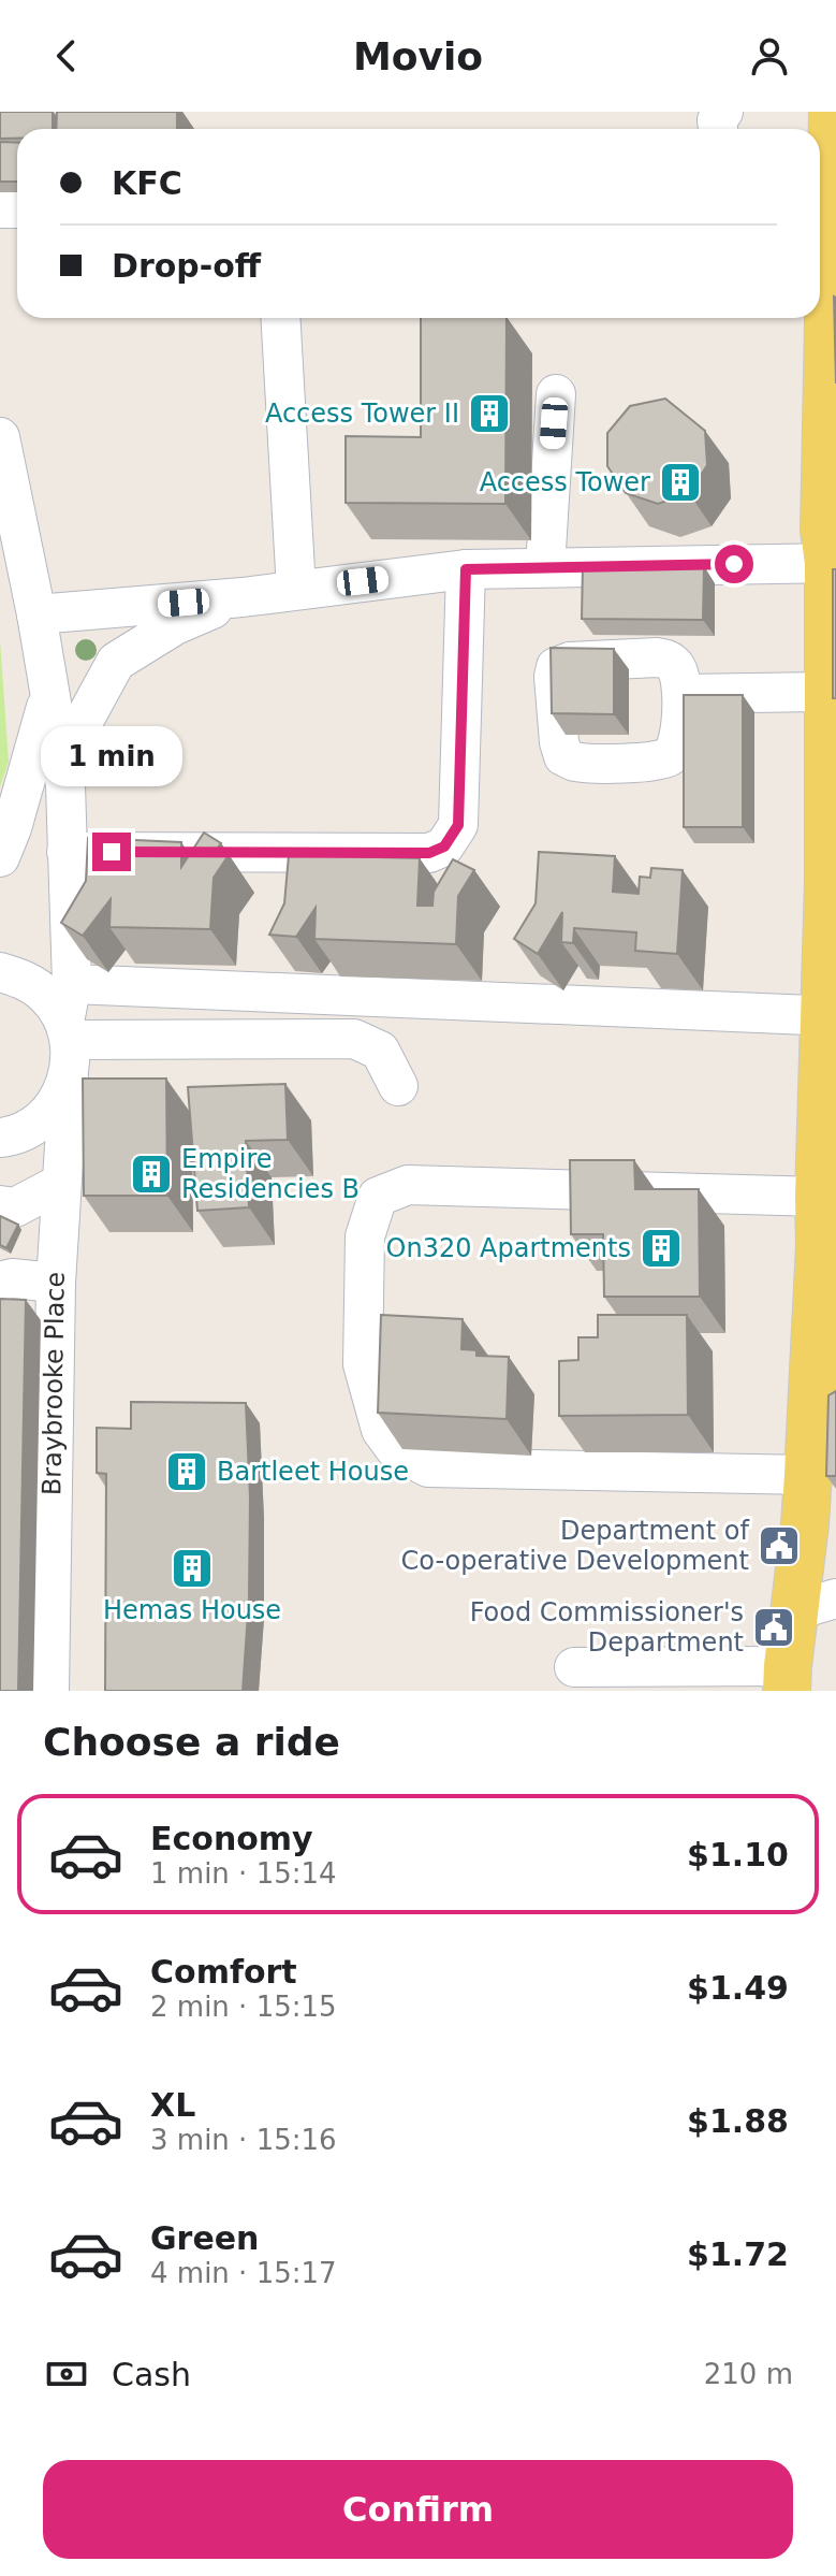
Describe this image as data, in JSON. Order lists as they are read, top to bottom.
{
  "streets": {
    "street": ["Braybrooke Place"]
  },
  "places": {
    "building": [
      "Access Tower II",
      "Access Tower",
      "Empire Residencies B",
      "On320 Apartments",
      "Bartleet House",
      "Hemas House"
    ],
    "public building": ["Department of Co-operative Development", "Food Commissioner's Department"]
  },
  "page": {
    "header": "Movio",
    "banner": ["KFC", "Drop-off"],
    "bubble": "1 min",
    "heading": "Choose a ride",
    "list": [
      {
        "name": "Economy",
        "note": "1 min · 15:14",
        "value": "$1.10"
      },
      {
        "name": "Comfort",
        "note": "2 min · 15:15",
        "value": "$1.49"
      },
      {
        "name": "XL",
        "note": "3 min · 15:16",
        "value": "$1.88"
      },
      {
        "name": "Green",
        "note": "4 min · 15:17",
        "value": "$1.72"
      }
    ],
    "pay": ["Cash", "210 m"],
    "buttons": "Confirm"
  }
}
